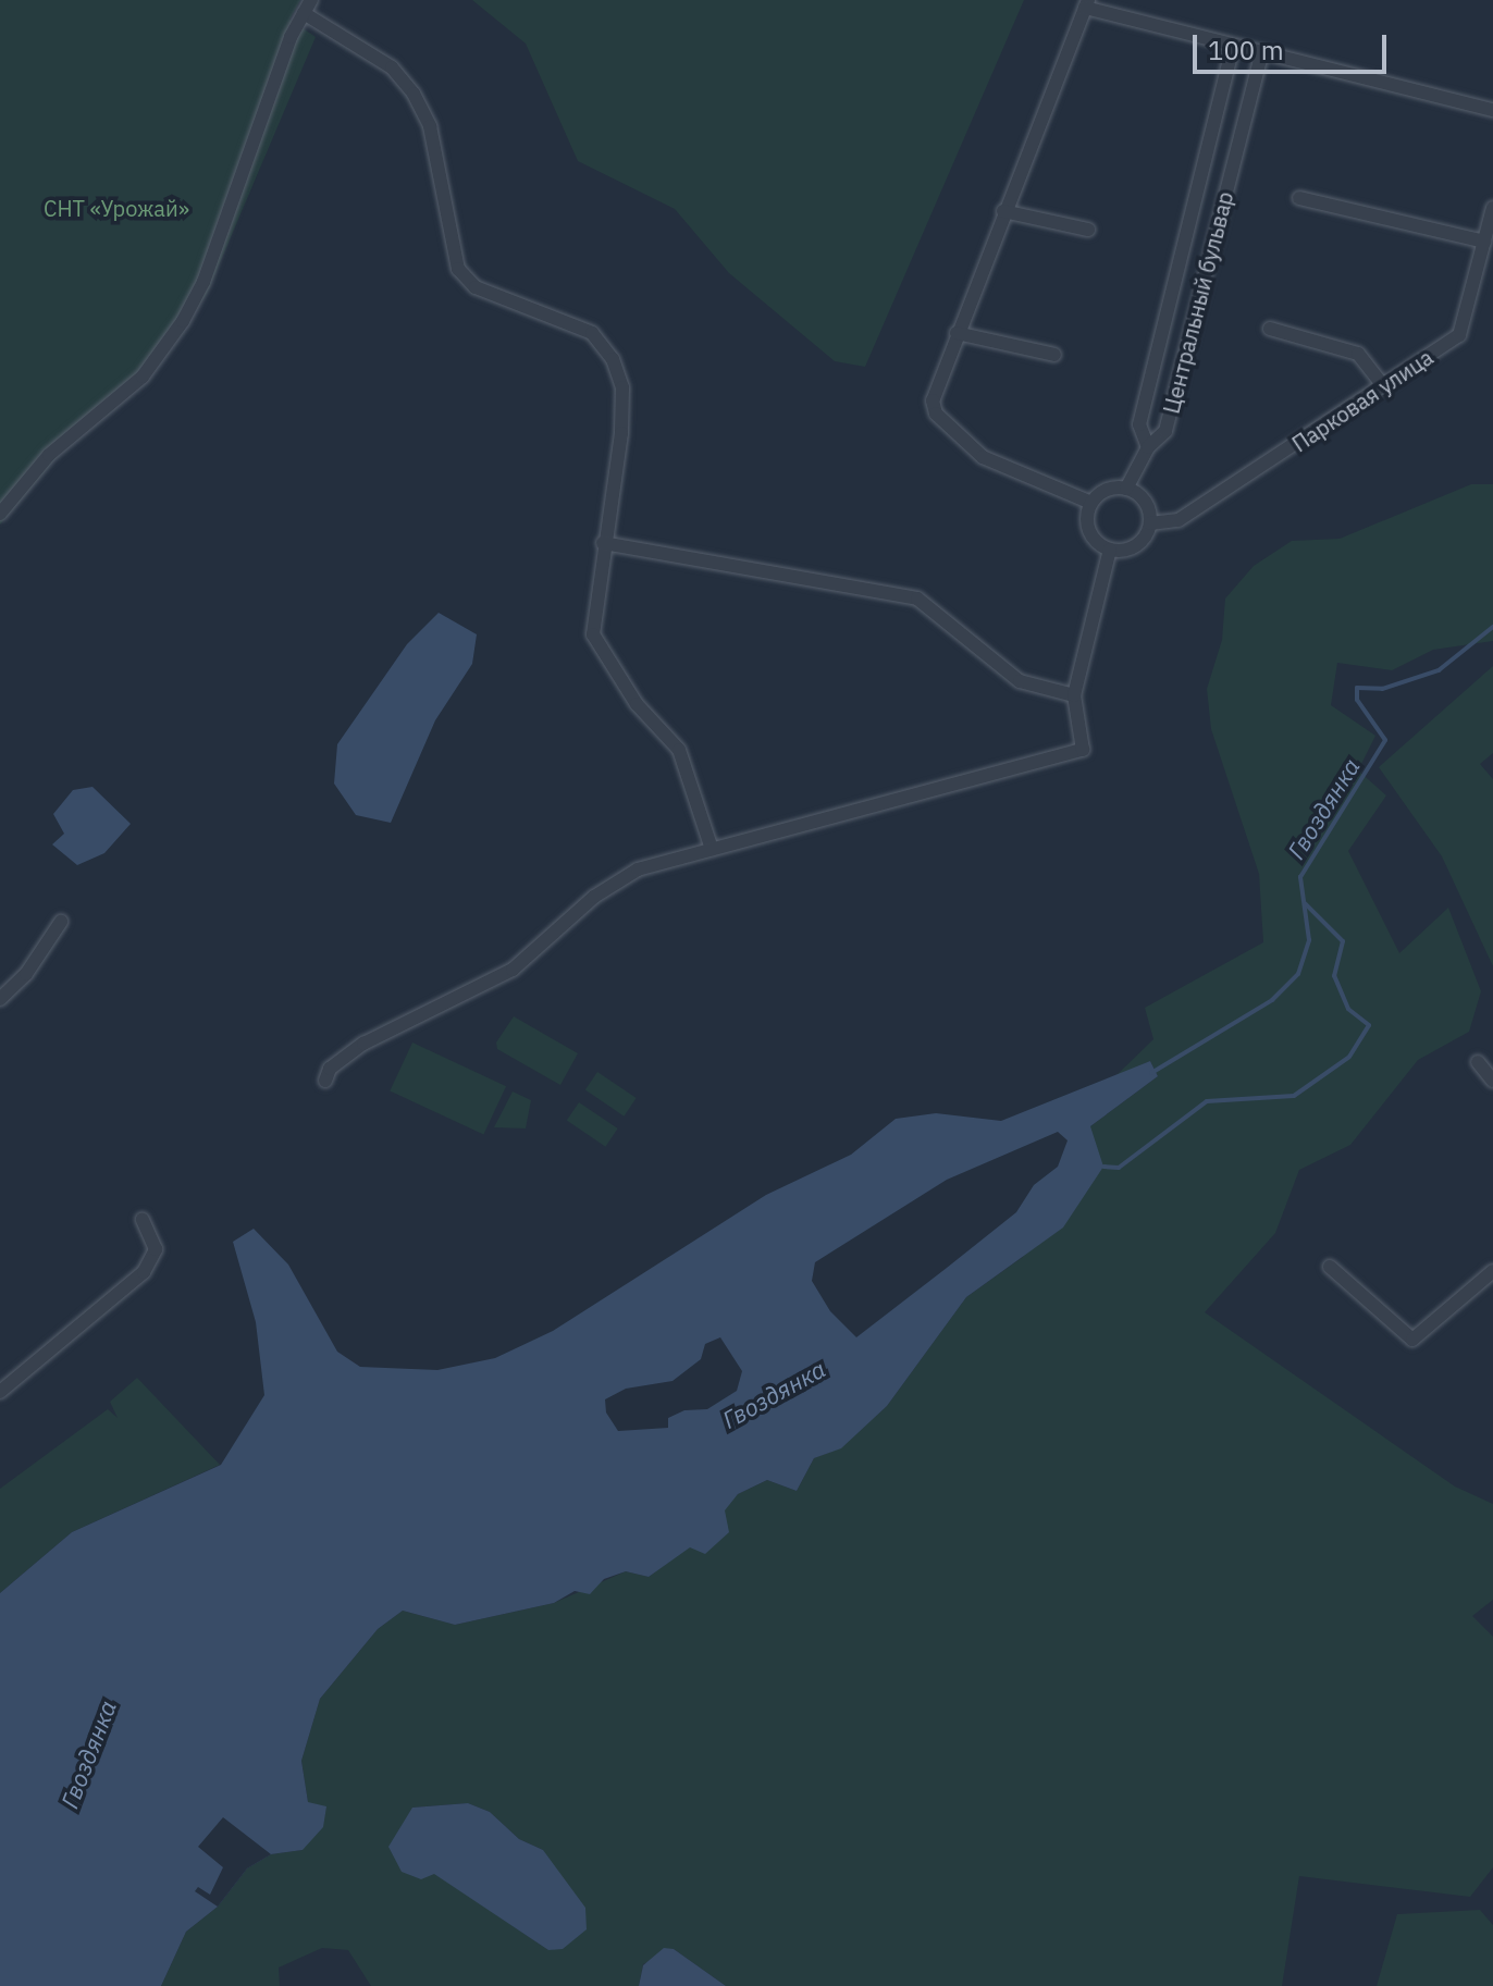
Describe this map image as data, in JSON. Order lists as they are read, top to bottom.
{
  "streets": {
    "street": ["Центральный бульвар", "Парковая улица"]
  },
  "water": ["Гвоздянка"],
  "parks": ["СНТ «Урожай»"],
  "scale_bar": "100 m"
}
